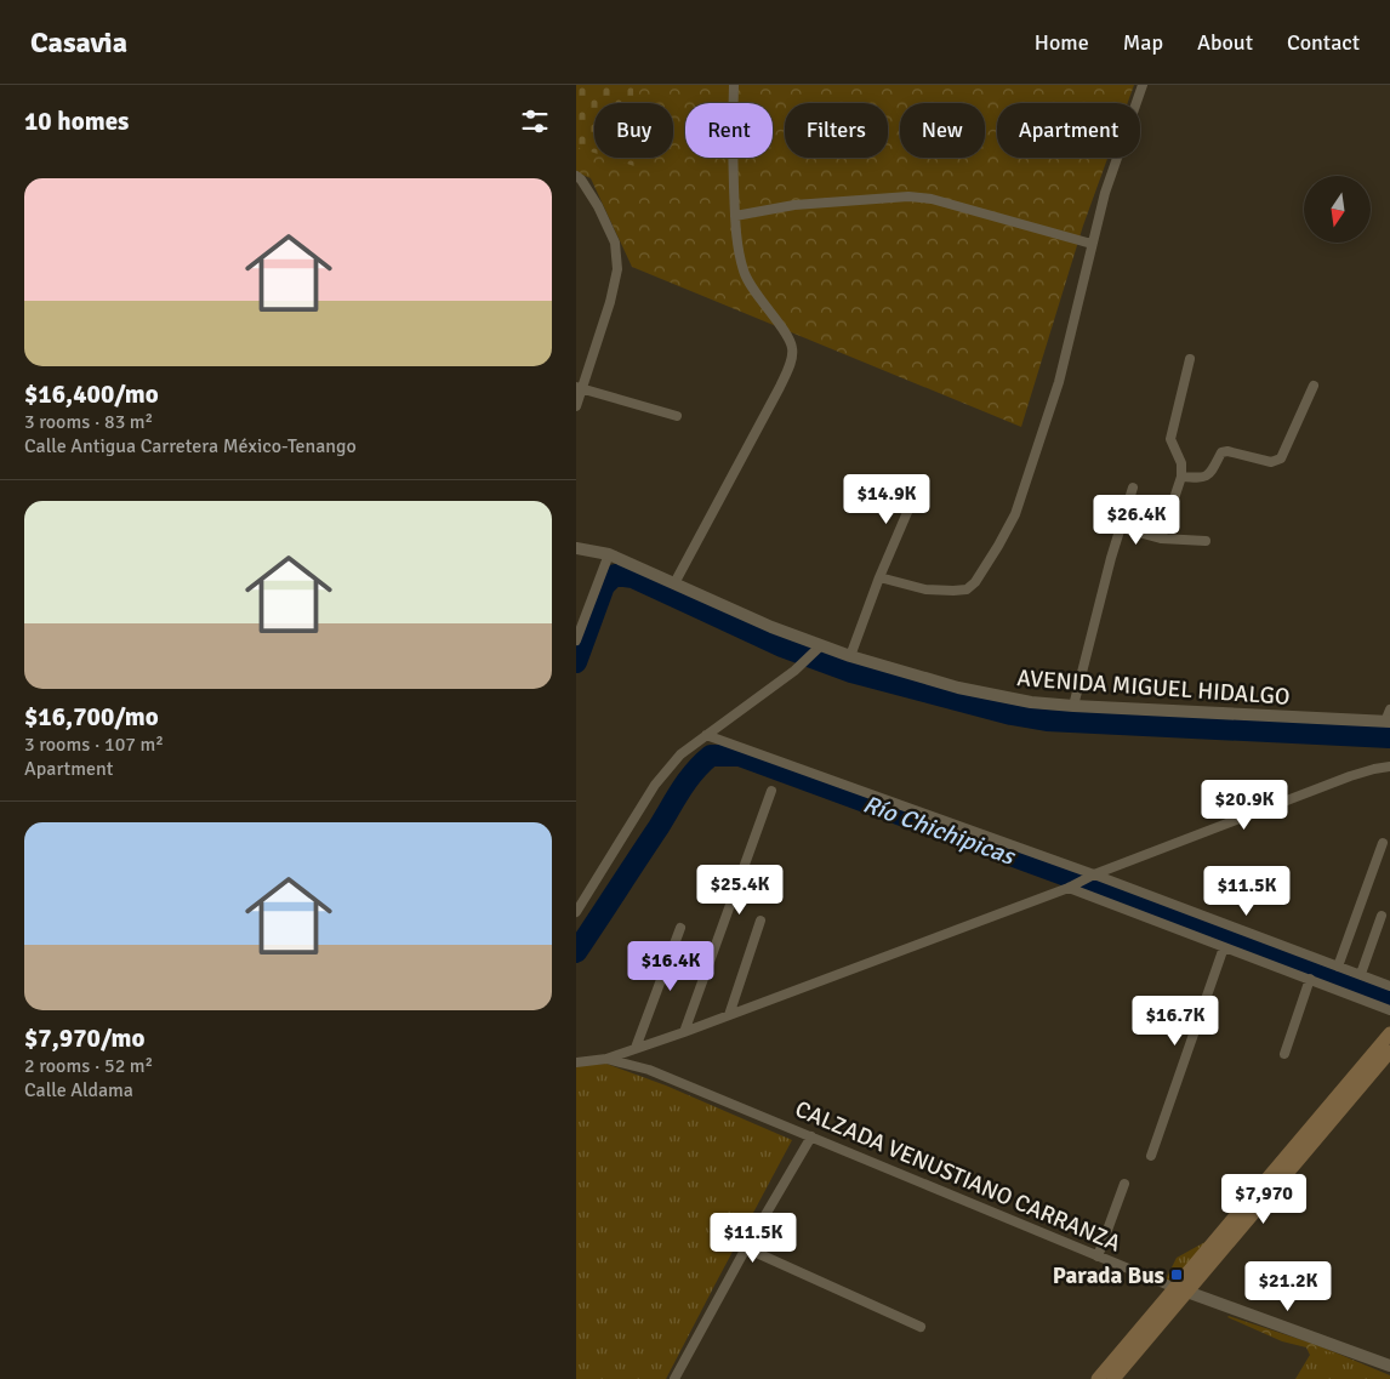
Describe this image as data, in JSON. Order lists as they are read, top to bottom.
{
  "streets": {
    "street": ["AVENIDA MIGUEL HIDALGO", "CALZADA VENUSTIANO CARRANZA"]
  },
  "water": ["Río Chichipicas"],
  "places": {
    "transit": ["Parada Bus"]
  },
  "north": "bottom",
  "page": {
    "header": "Casavia",
    "nav": [
      "Home",
      "Map",
      "About",
      "Contact"
    ],
    "heading": "10 homes",
    "chip": [
      "Buy",
      "Rent",
      "Filters",
      "New",
      "Apartment"
    ],
    "list": [
      {
        "name": "$16,400/mo",
        "note": "3 rooms · 83 m² · Calle Antigua Carretera México-Tenango"
      },
      {
        "name": "$16,700/mo",
        "note": "3 rooms · 107 m² · Apartment"
      },
      {
        "name": "$7,970/mo",
        "note": "2 rooms · 52 m² · Calle Aldama"
      }
    ],
    "price": [
      "$14.9K",
      "$26.4K",
      "$20.9K",
      "$25.4K",
      "$11.5K",
      "$16.4K",
      "$16.7K",
      "$7,970",
      "$11.5K",
      "$21.2K"
    ]
  }
}
